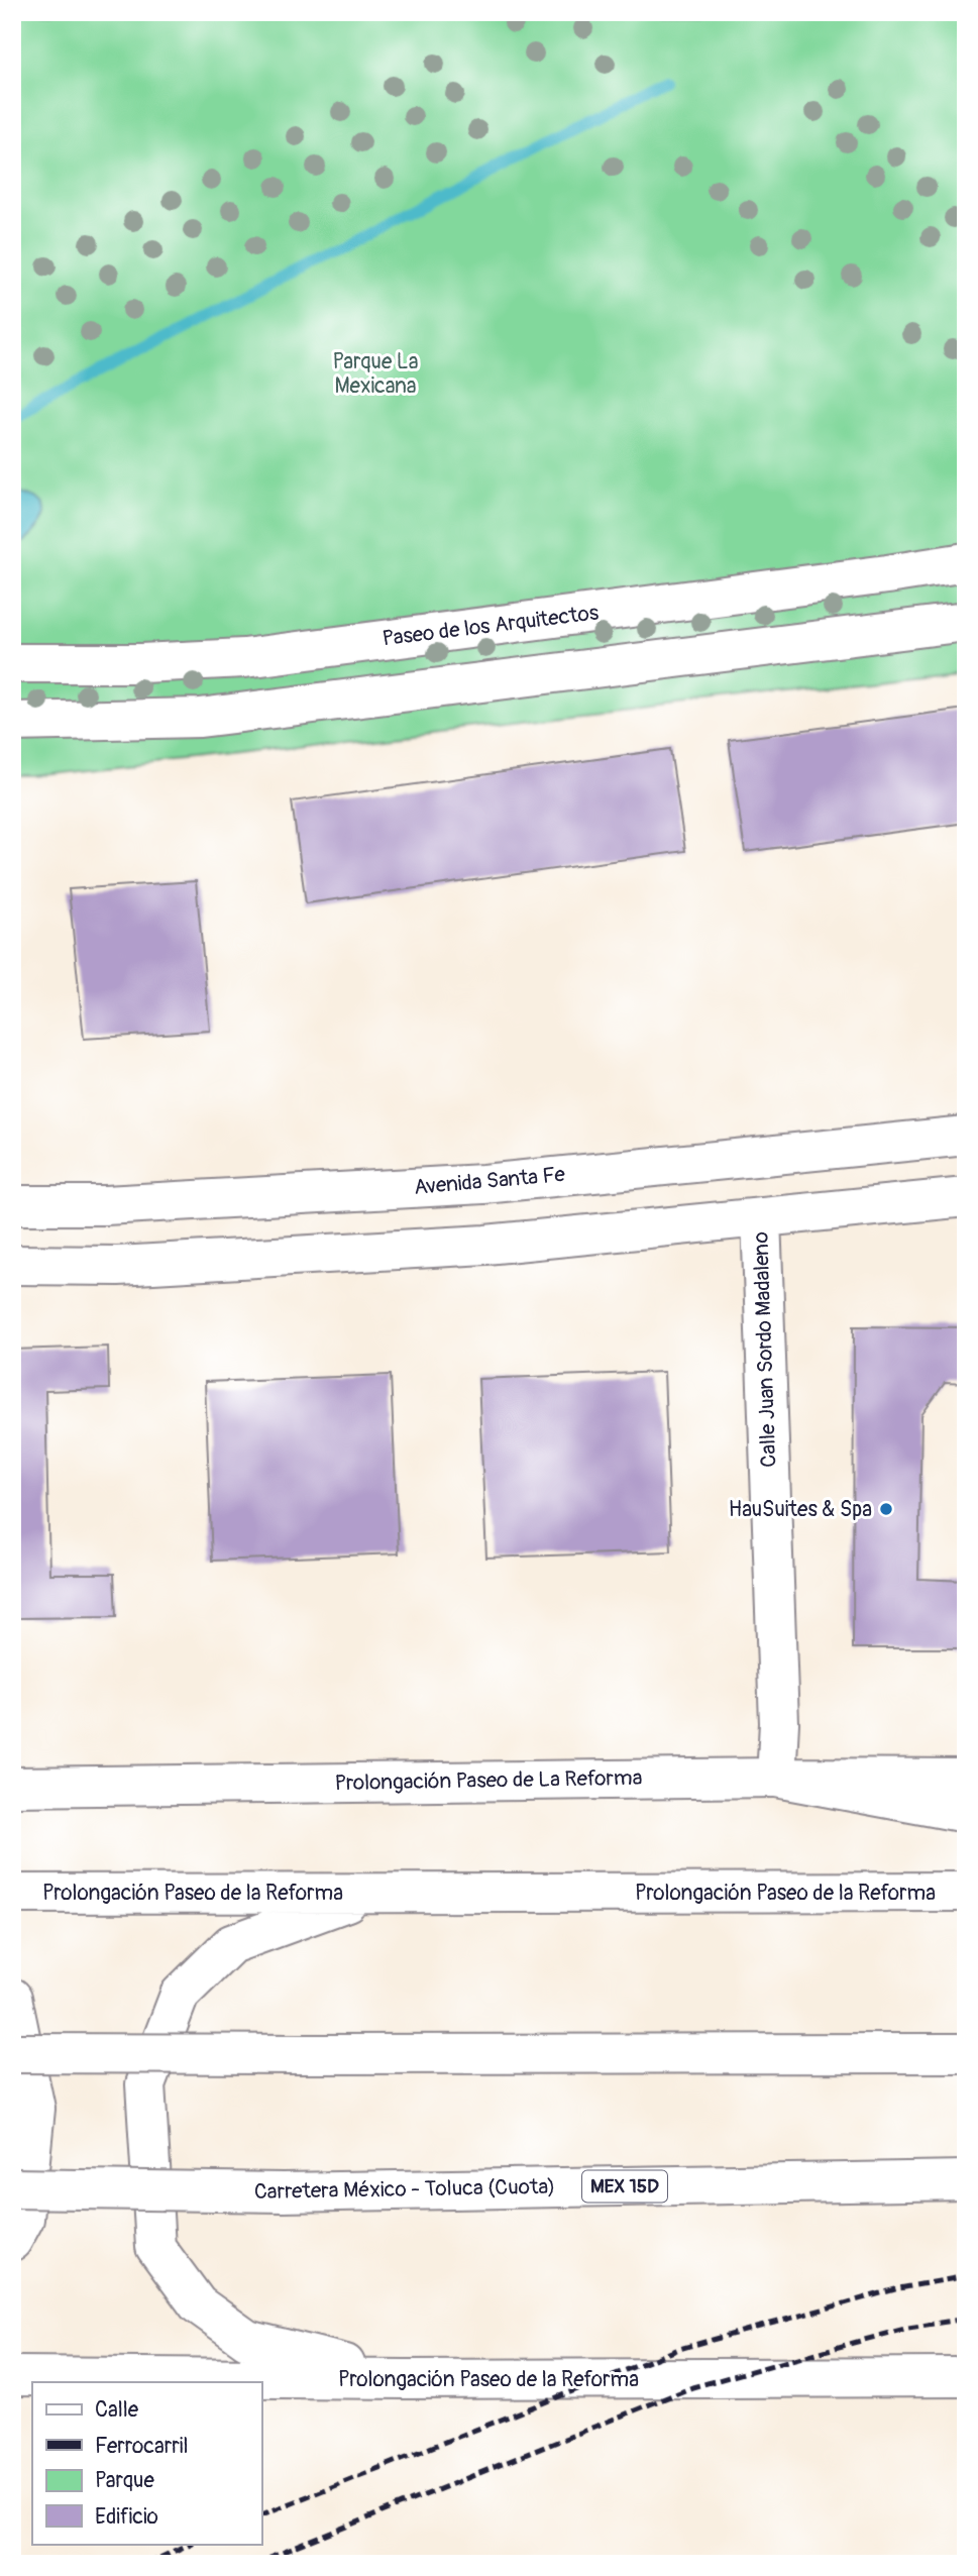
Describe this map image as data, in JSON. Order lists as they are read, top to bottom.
{
  "streets": {
    "main road": [
      "Paseo de los Arquitectos",
      "Avenida Santa Fe",
      "Calle Juan Sordo Madaleno",
      "Prolongación Paseo de La Reforma",
      "Prolongación Paseo de la Reforma",
      "MEX 15D",
      "Carretera México - Toluca (Cuota)"
    ]
  },
  "crossings": [
    ["Calle Juan Sordo Madaleno", "Prolongación Paseo de La Reforma"]
  ],
  "parks": ["Parque La Mexicana"],
  "places": ["HauSuites & Spa"],
  "legend": [
    "Calle",
    "Ferrocarril",
    "Parque",
    "Edificio"
  ]
}
